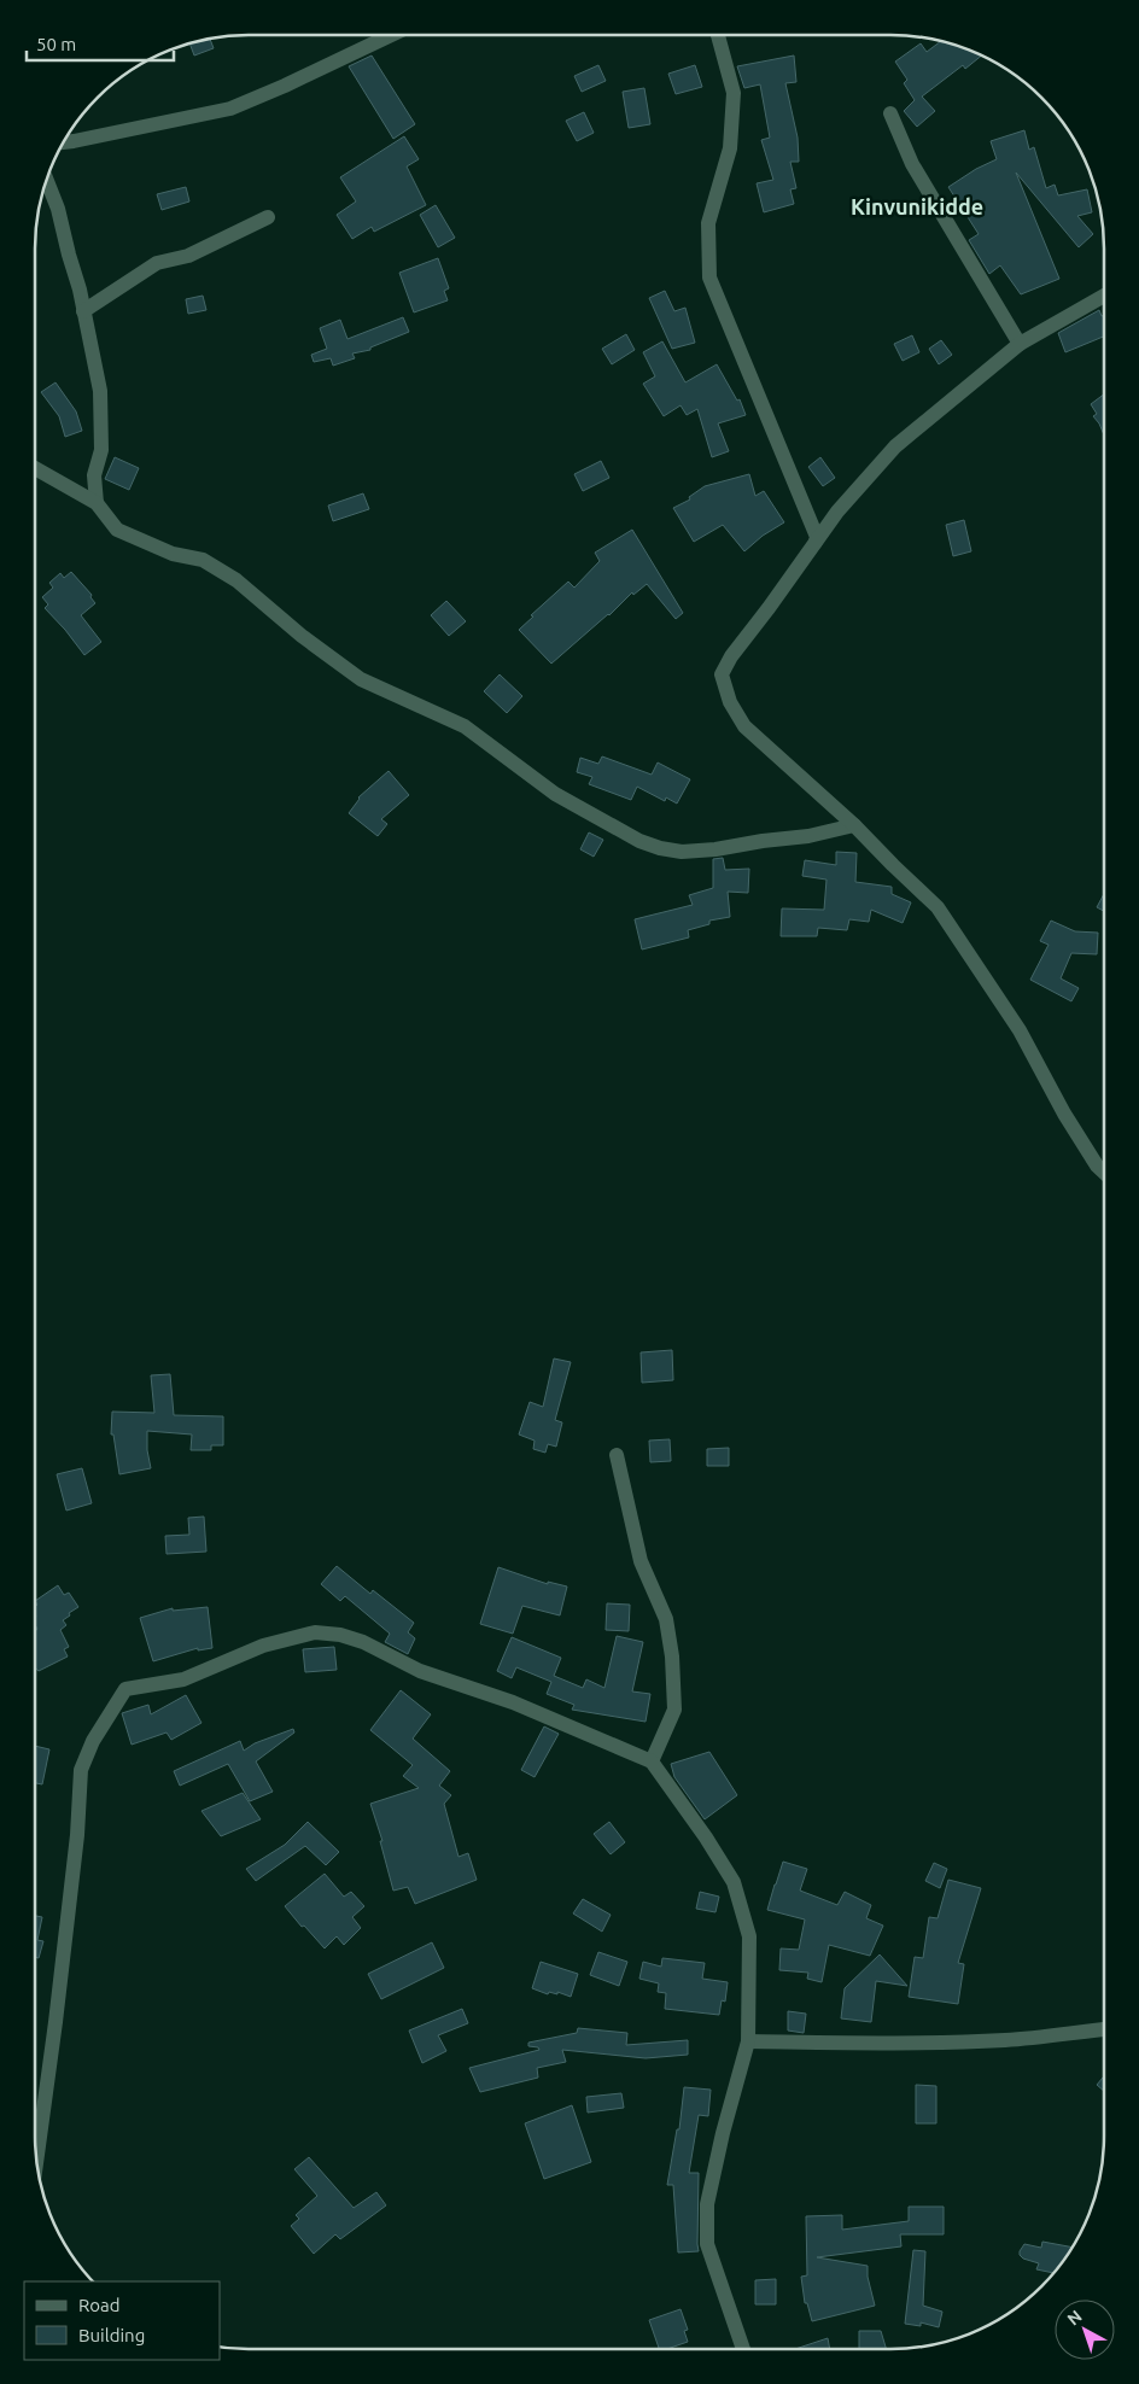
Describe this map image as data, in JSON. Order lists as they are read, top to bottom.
{
  "districts": ["Kinvunikidde"],
  "legend": ["Road", "Building"],
  "scale_bar": "50 m",
  "north": "top left"
}
